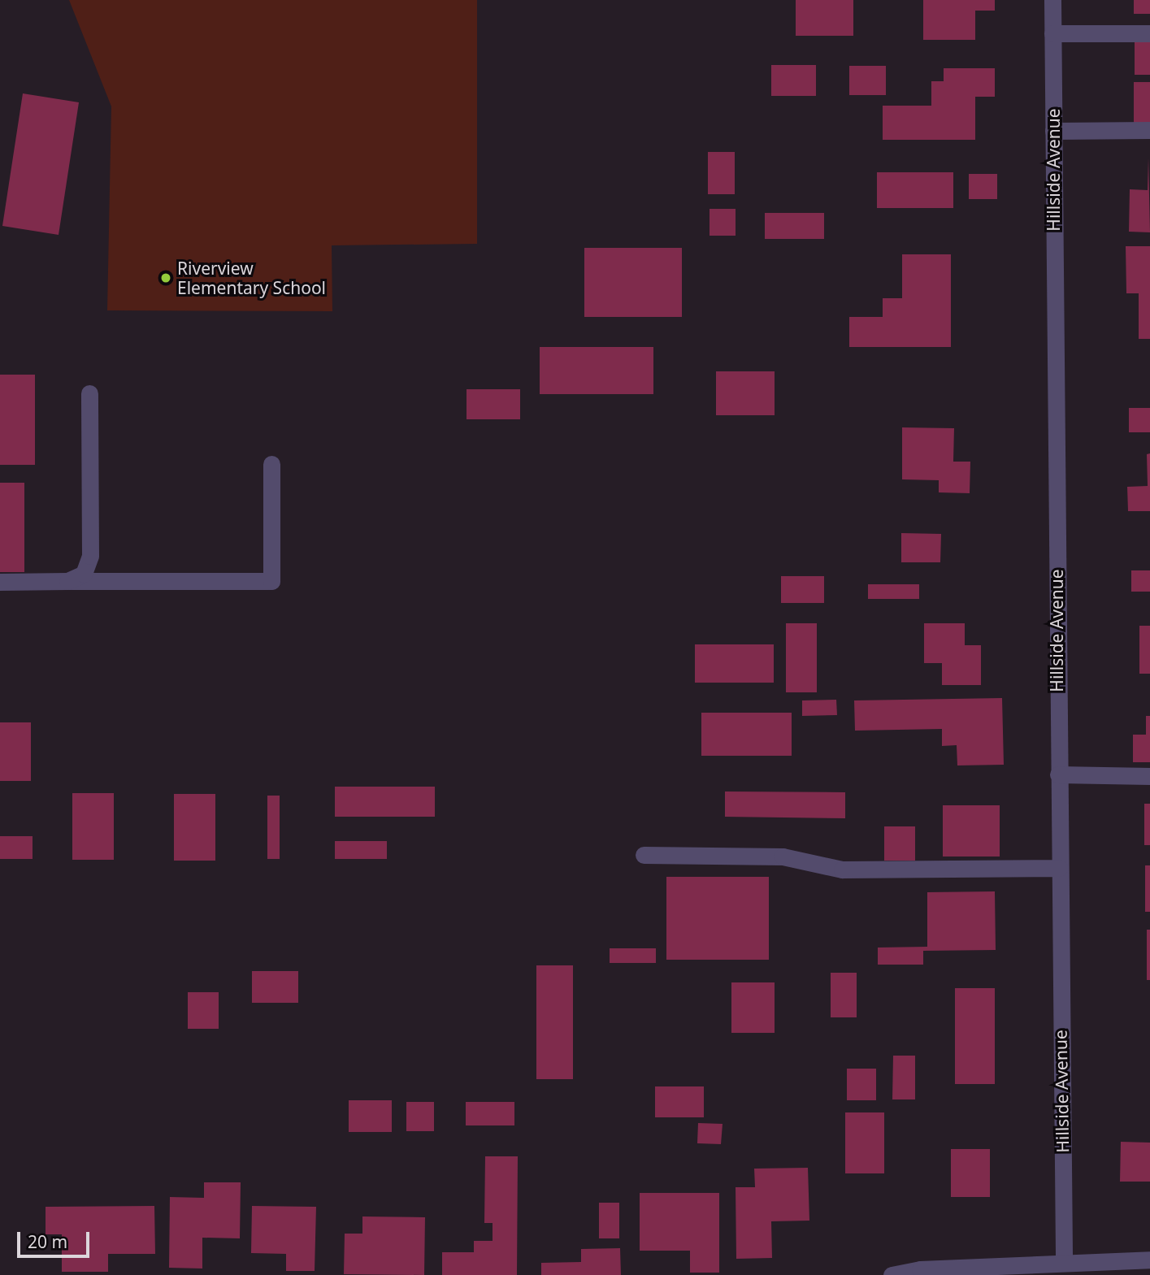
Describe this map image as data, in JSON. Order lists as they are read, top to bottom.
{
  "streets": {
    "street": ["Hillside Avenue"]
  },
  "places": ["Riverview Elementary School"],
  "scale_bar": "20 m"
}
